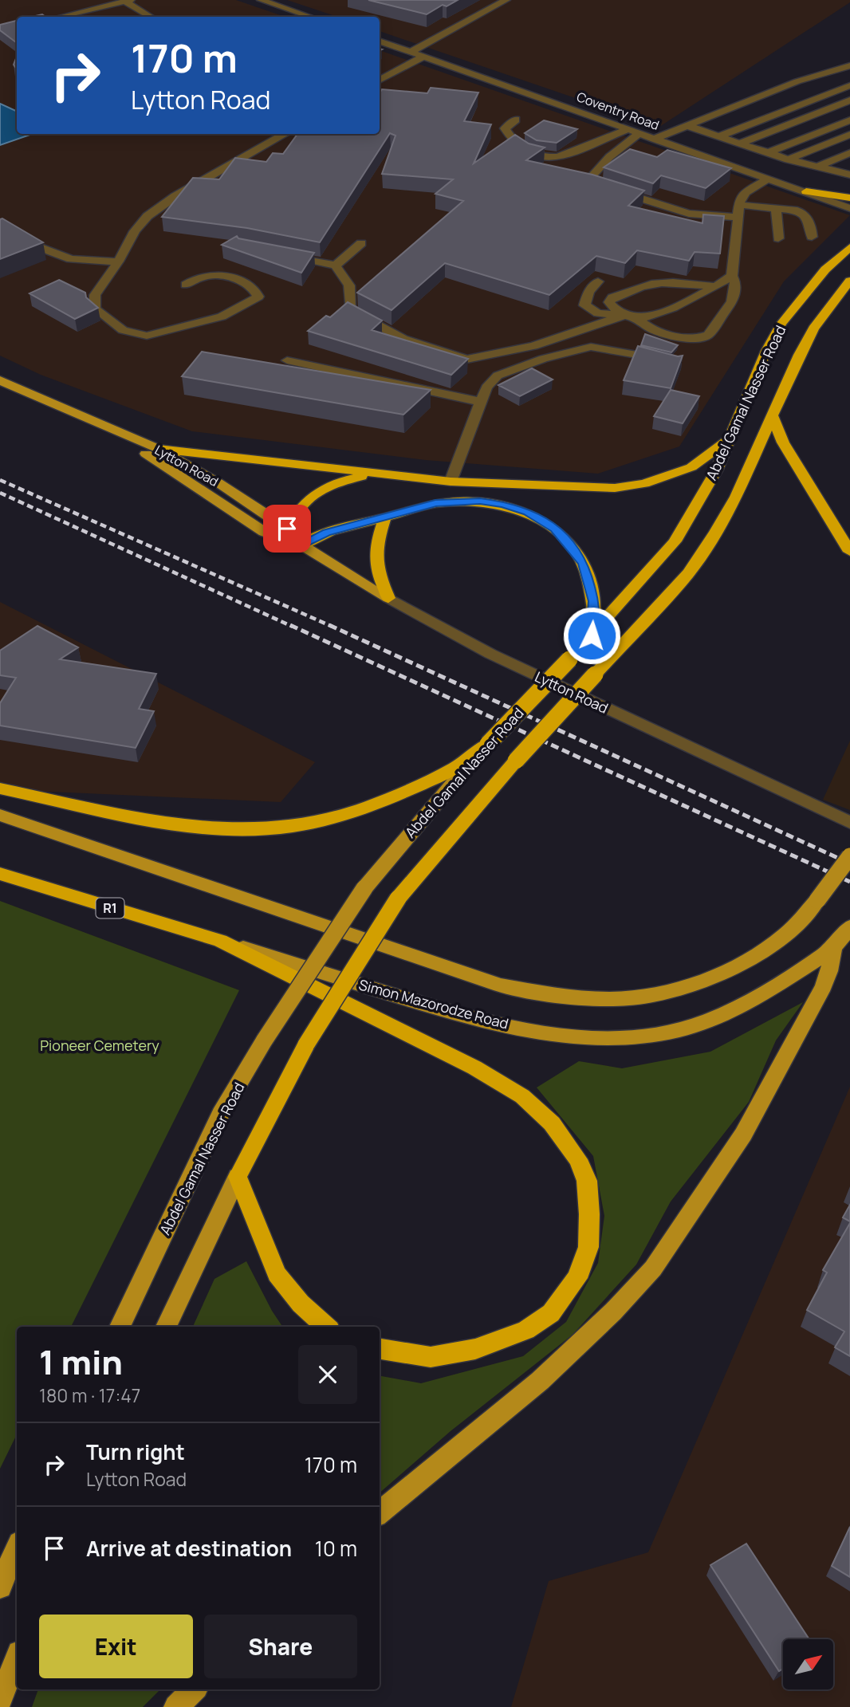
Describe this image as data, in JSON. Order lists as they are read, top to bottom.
{
  "streets": {
    "highway": ["Abdel Gamal Nasser Road", "R1", "Simon Mazorodze Road"],
    "main road": ["Lytton Road"],
    "street": ["Coventry Road"]
  },
  "parks": ["Pioneer Cemetery"],
  "north": "top right",
  "page": {
    "turn": ["170 m", "Lytton Road"],
    "heading": ["1 min", "180 m · 17:47"],
    "list": [
      {
        "name": "Turn right",
        "note": "Lytton Road",
        "value": "170 m"
      },
      {
        "name": "Arrive at destination",
        "value": "10 m"
      }
    ],
    "buttons": ["Exit", "Share"]
  }
}
